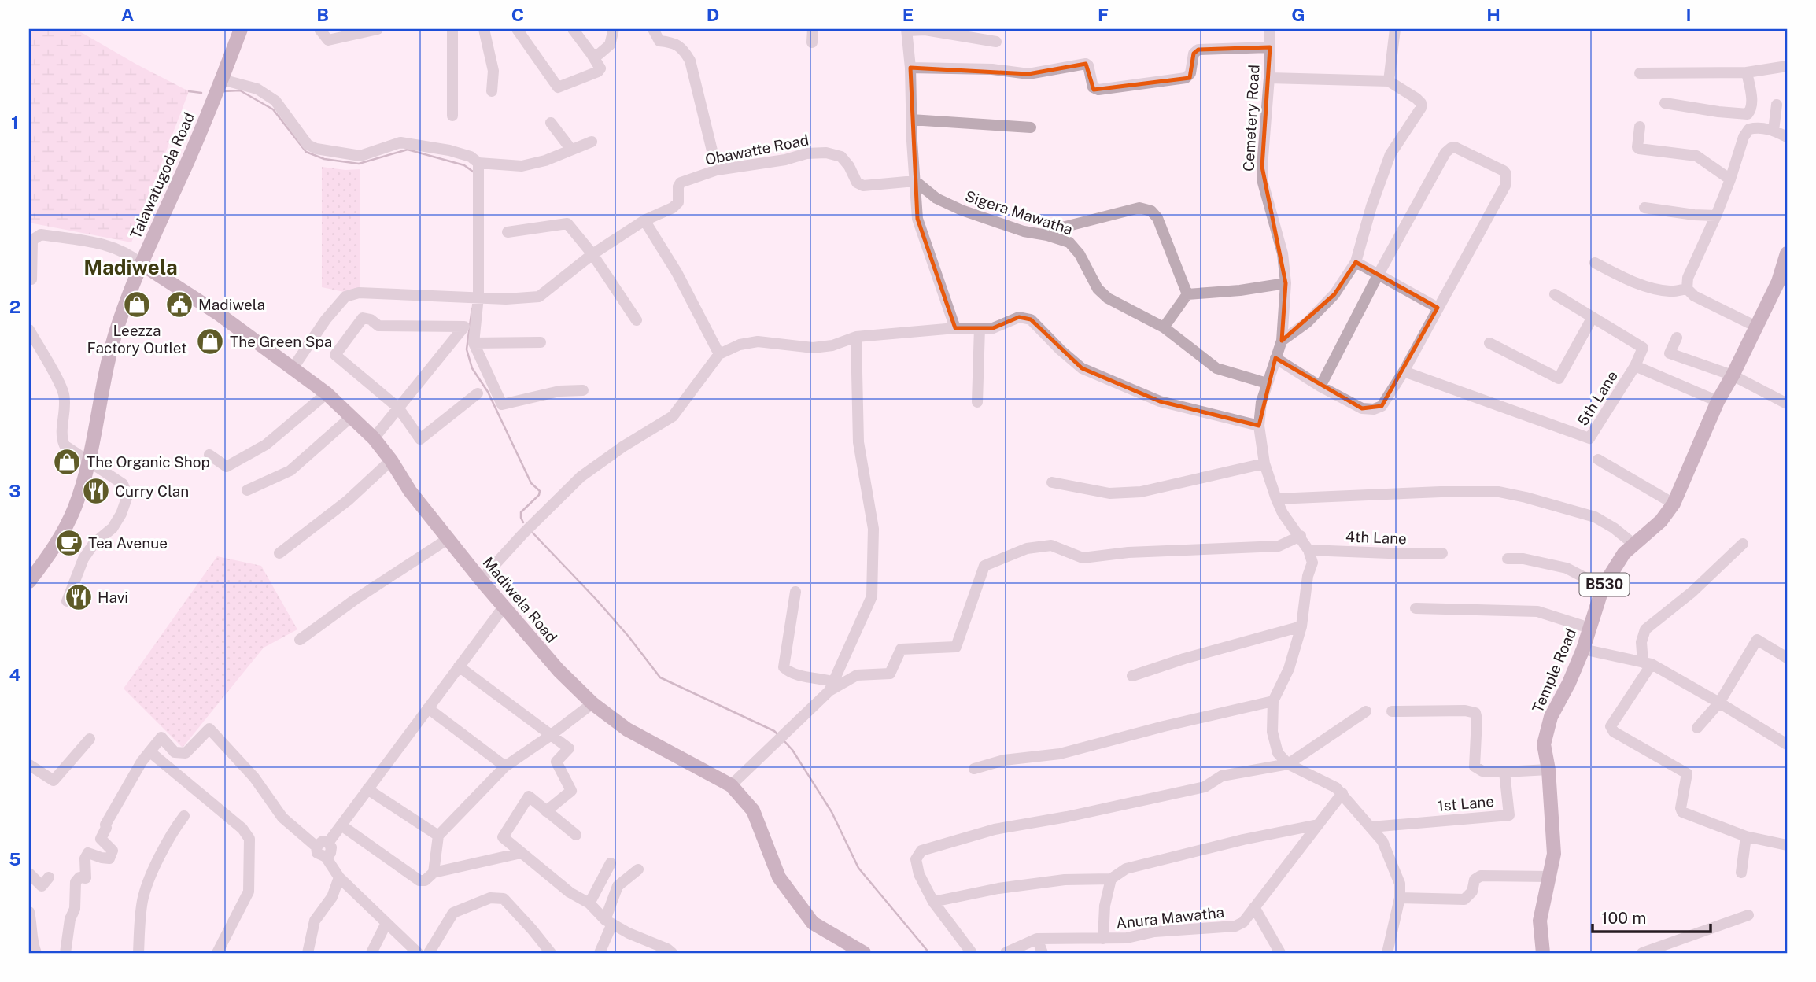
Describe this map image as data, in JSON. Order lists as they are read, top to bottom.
{
  "streets": {
    "main road": [
      "Talawatugoda Road",
      "B530",
      "Madiwela Road",
      "Temple Road"
    ],
    "street": [
      "Cemetery Road",
      "Obawatte Road",
      "Sigera Mawatha",
      "5th Lane",
      "4th Lane",
      "1st Lane",
      "Anura Mawatha"
    ]
  },
  "crossings": [
    ["Cemetery Road", "Sigera Mawatha"],
    ["Cemetery Road", "4th Lane"],
    ["Obawatte Road", "Sigera Mawatha"],
    ["Talawatugoda Road", "Madiwela Road"]
  ],
  "districts": ["Madiwela"],
  "places": {
    "shop": ["Leezza Factory Outlet", "The Green Spa", "The Organic Shop"],
    "public building": ["Madiwela"],
    "restaurant": ["Curry Clan", "Havi"],
    "cafe": ["Tea Avenue"]
  },
  "scale_bar": "100 m",
  "grid": {
    "columns": [
      "A",
      "B",
      "C",
      "D",
      "E",
      "F",
      "G",
      "H",
      "I"
    ],
    "rows": [
      "1",
      "2",
      "3",
      "4",
      "5"
    ]
  }
}
